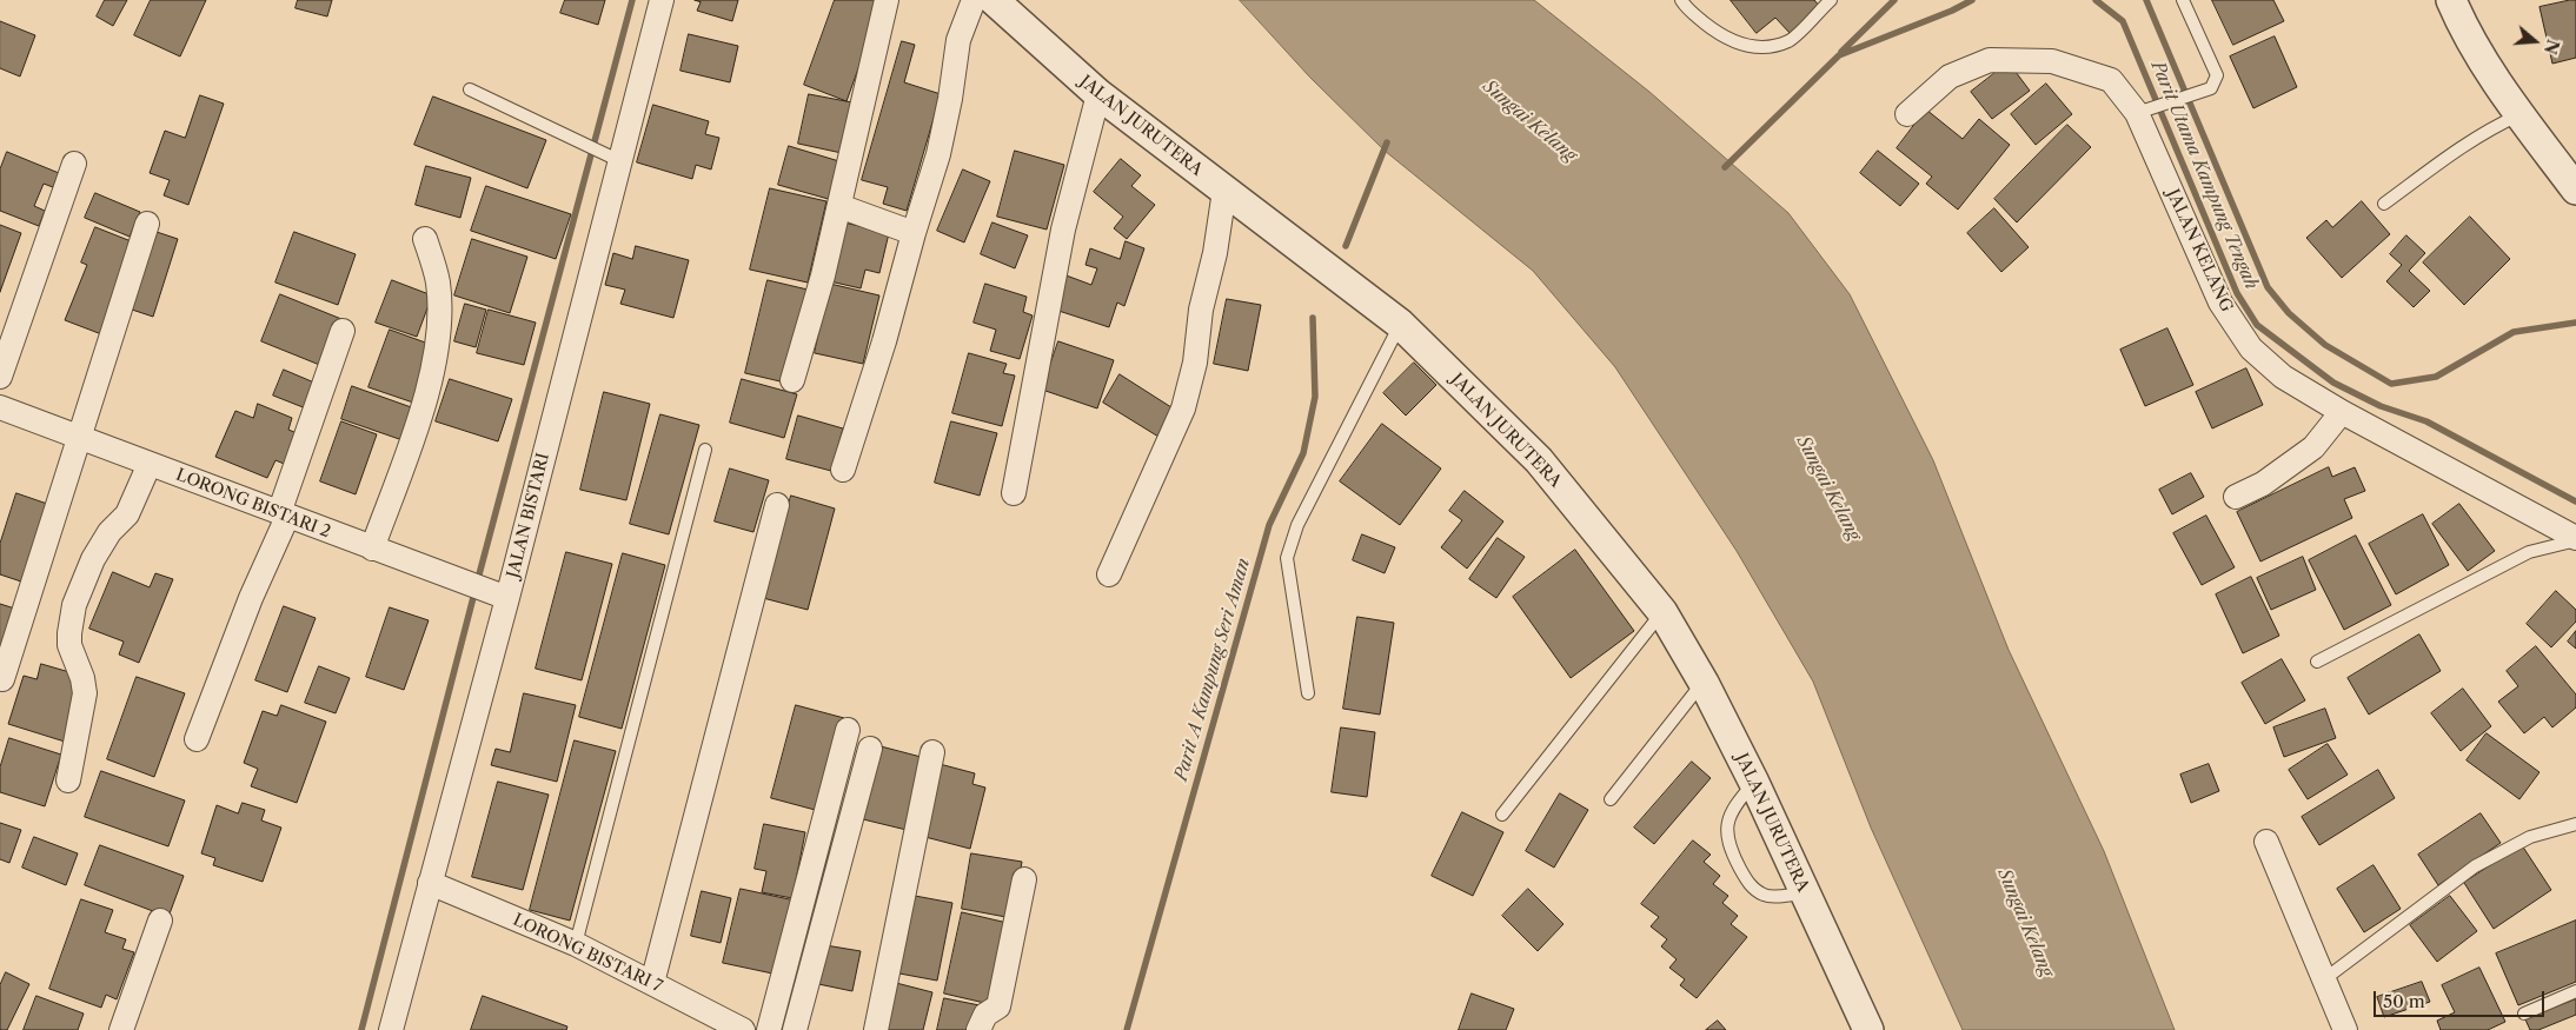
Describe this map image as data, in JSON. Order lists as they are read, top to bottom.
{
  "streets": {
    "street": [
      "JALAN JURUTERA",
      "JALAN KELANG",
      "LORONG BISTARI 2",
      "JALAN BISTARI",
      "LORONG BISTARI 7"
    ]
  },
  "crossings": [
    ["LORONG BISTARI 2", "JALAN BISTARI"],
    ["JALAN BISTARI", "LORONG BISTARI 7"]
  ],
  "water": ["Sungai Kelang", "Parit Utama Kampung Tengah", "Parit A Kampung Seri Aman"],
  "scale_bar": "50 m",
  "north": "right"
}
